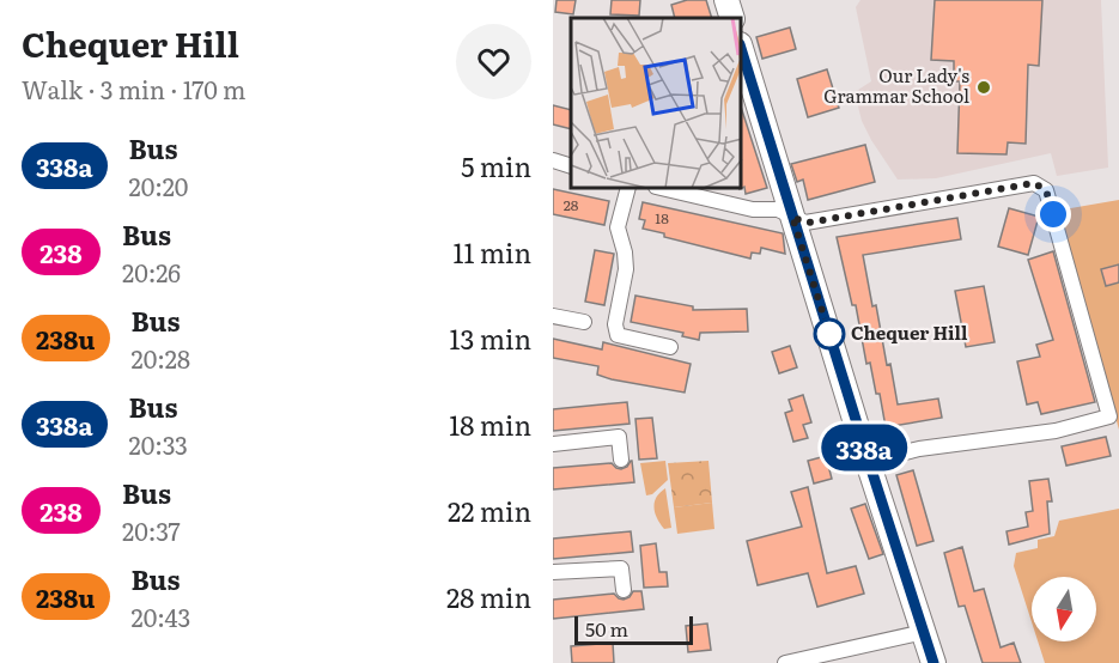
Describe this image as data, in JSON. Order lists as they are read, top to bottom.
{
  "places": ["Our Lady's Grammar School", "Chequer Hill"],
  "lines": ["bus line 338a"],
  "house_numbers": ["28", "18"],
  "scale_bar": "50 m",
  "north": "bottom",
  "page": {
    "heading": ["Chequer Hill", "Walk · 3 min · 170 m"],
    "on_map": "338a",
    "list": [
      {
        "mark": "338a",
        "name": "Bus",
        "note": "20:20",
        "value": "5 min"
      },
      {
        "mark": "238",
        "name": "Bus",
        "note": "20:26",
        "value": "11 min"
      },
      {
        "mark": "238u",
        "name": "Bus",
        "note": "20:28",
        "value": "13 min"
      },
      {
        "mark": "338a",
        "name": "Bus",
        "note": "20:33",
        "value": "18 min"
      },
      {
        "mark": "238",
        "name": "Bus",
        "note": "20:37",
        "value": "22 min"
      },
      {
        "mark": "238u",
        "name": "Bus",
        "note": "20:43",
        "value": "28 min"
      }
    ],
    "scale": "50 m"
  }
}
